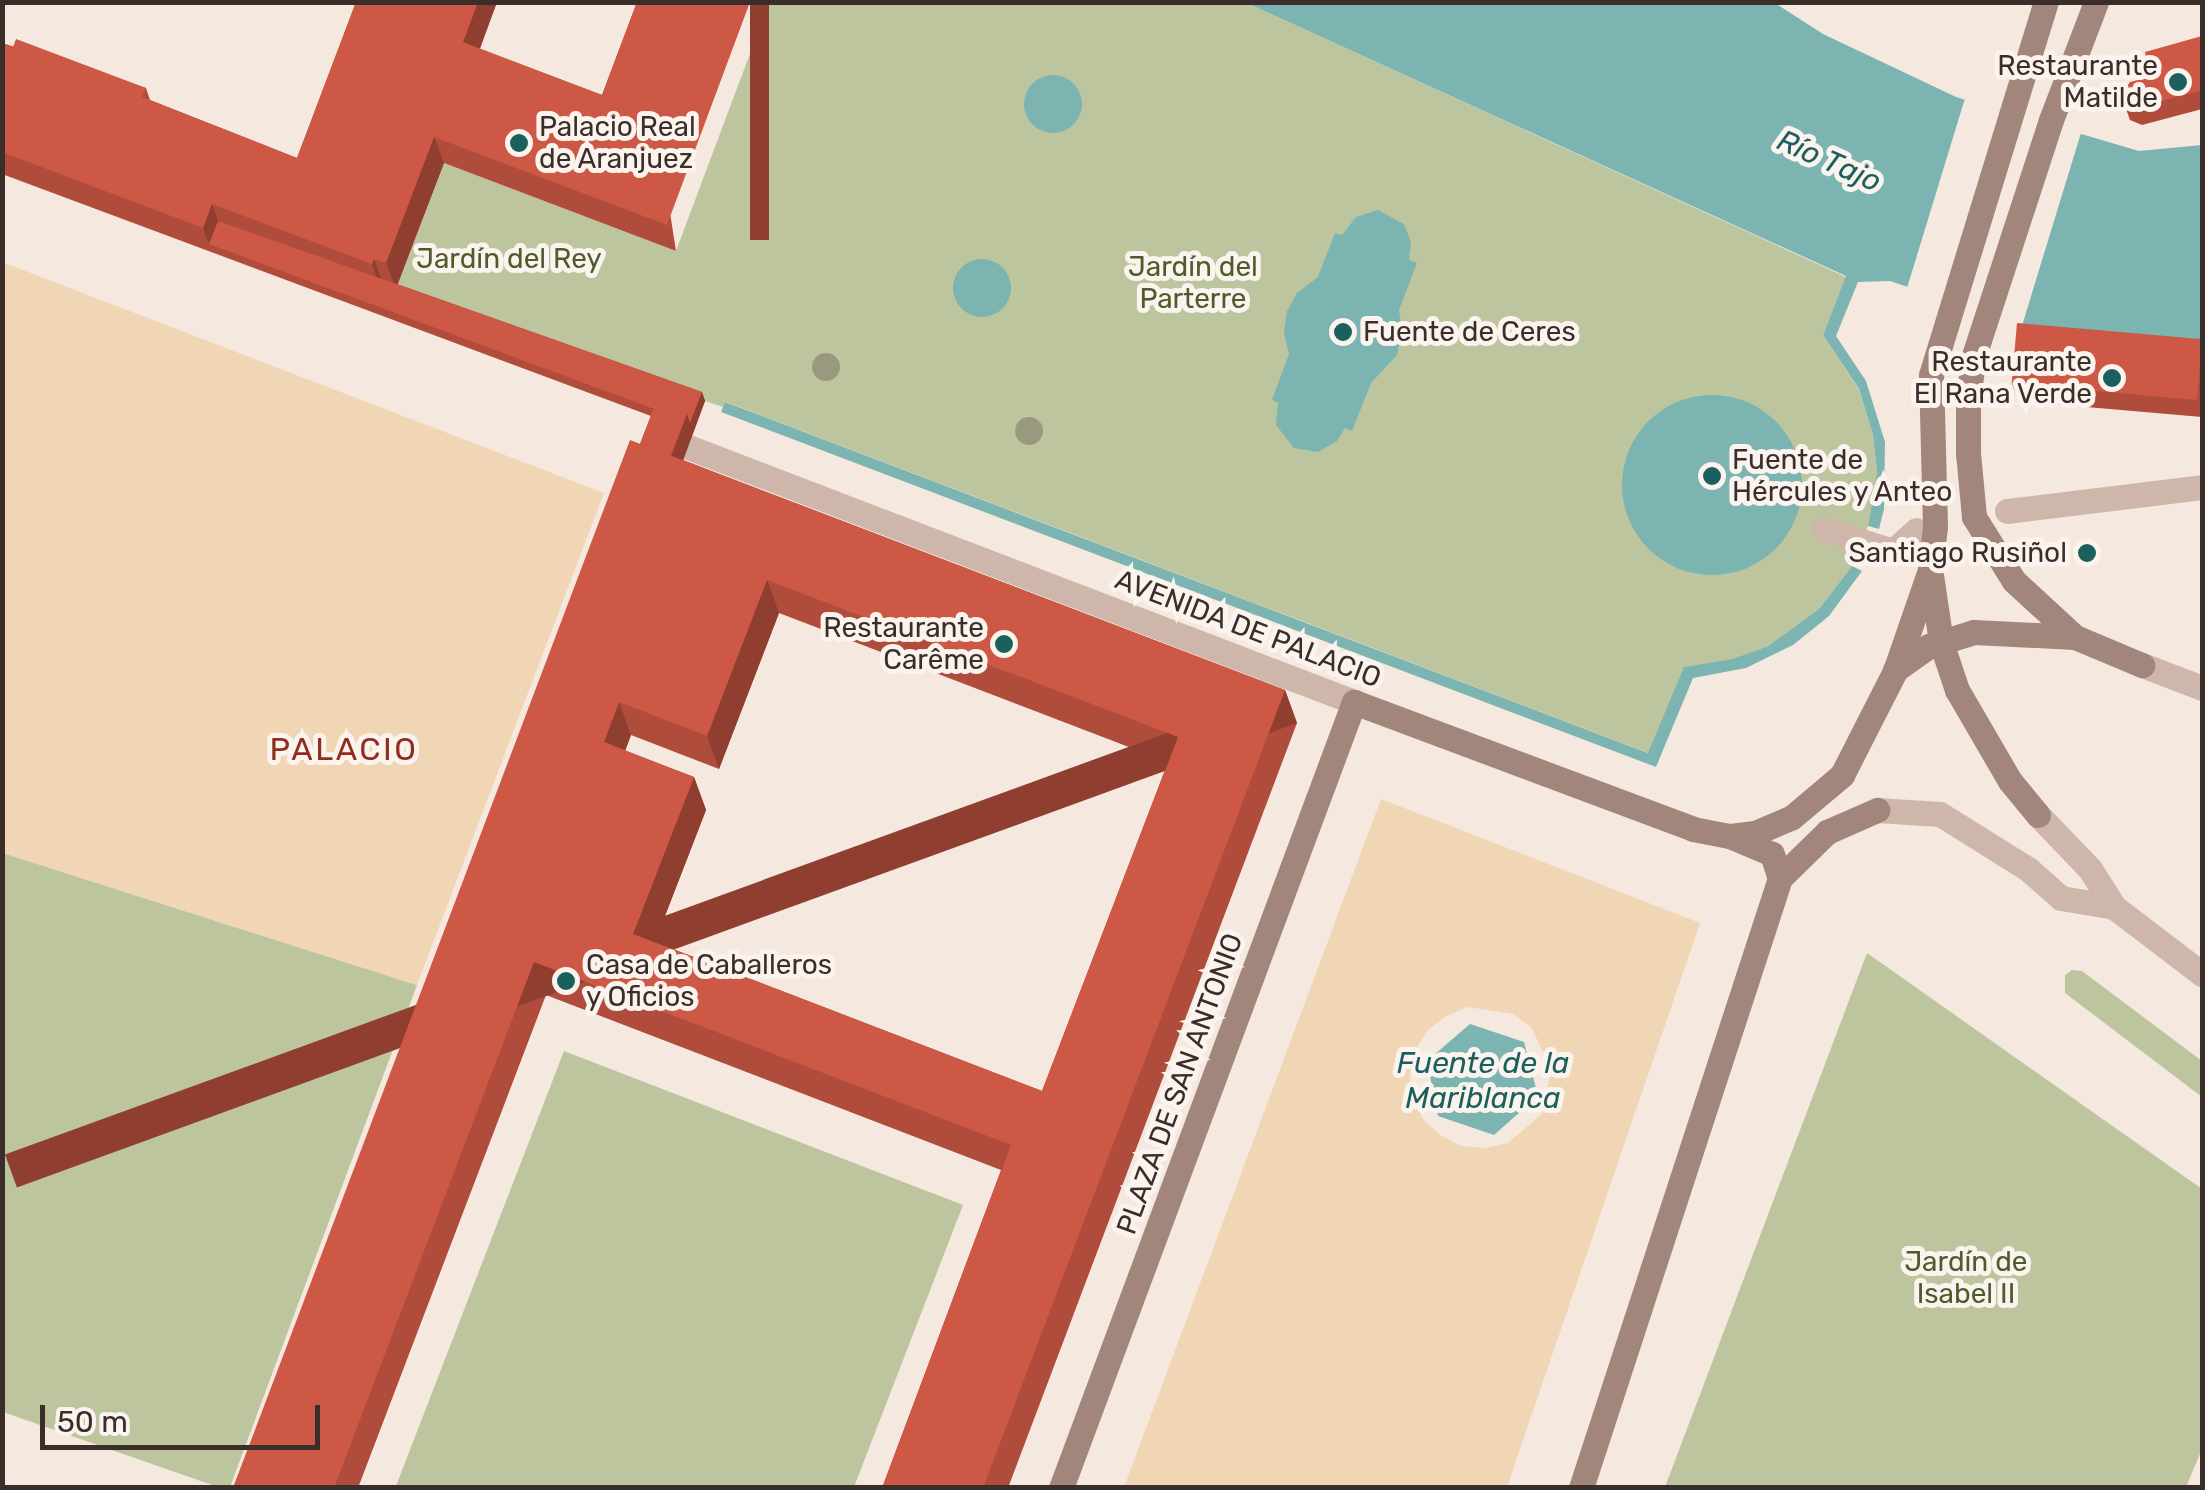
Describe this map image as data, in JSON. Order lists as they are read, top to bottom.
{
  "streets": {
    "main road": ["AVENIDA DE PALACIO", "PLAZA DE SAN ANTONIO"]
  },
  "crossings": [
    ["AVENIDA DE PALACIO", "PLAZA DE SAN ANTONIO"]
  ],
  "districts": ["PALACIO"],
  "water": ["Río Tajo", "Fuente de la Mariblanca"],
  "parks": ["Jardín del Rey", "Jardín del Parterre", "Jardín de Isabel II"],
  "places": [
    "Restaurante Matilde",
    "Palacio Real de Aranjuez",
    "Fuente de Ceres",
    "Restaurante El Rana Verde",
    "Fuente de Hércules y Anteo",
    "Santiago Rusiñol",
    "Restaurante Carême",
    "Casa de Caballeros y Oficios"
  ],
  "scale_bar": "50 m"
}
